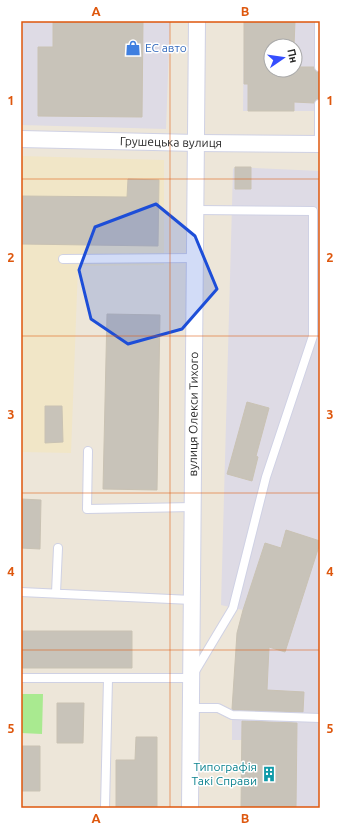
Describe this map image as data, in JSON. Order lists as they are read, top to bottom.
{
  "streets": {
    "street": ["Грушецька вулиця", "вулиця Олекси Тихого"]
  },
  "crossings": [
    ["Грушецька вулиця", "вулиця Олекси Тихого"]
  ],
  "places": {
    "shop": ["ЕС авто"],
    "building": ["Типографія Такі Справи"]
  },
  "north": "right",
  "grid": {
    "columns": ["A", "B"],
    "rows": [
      "1",
      "2",
      "3",
      "4",
      "5"
    ]
  }
}
